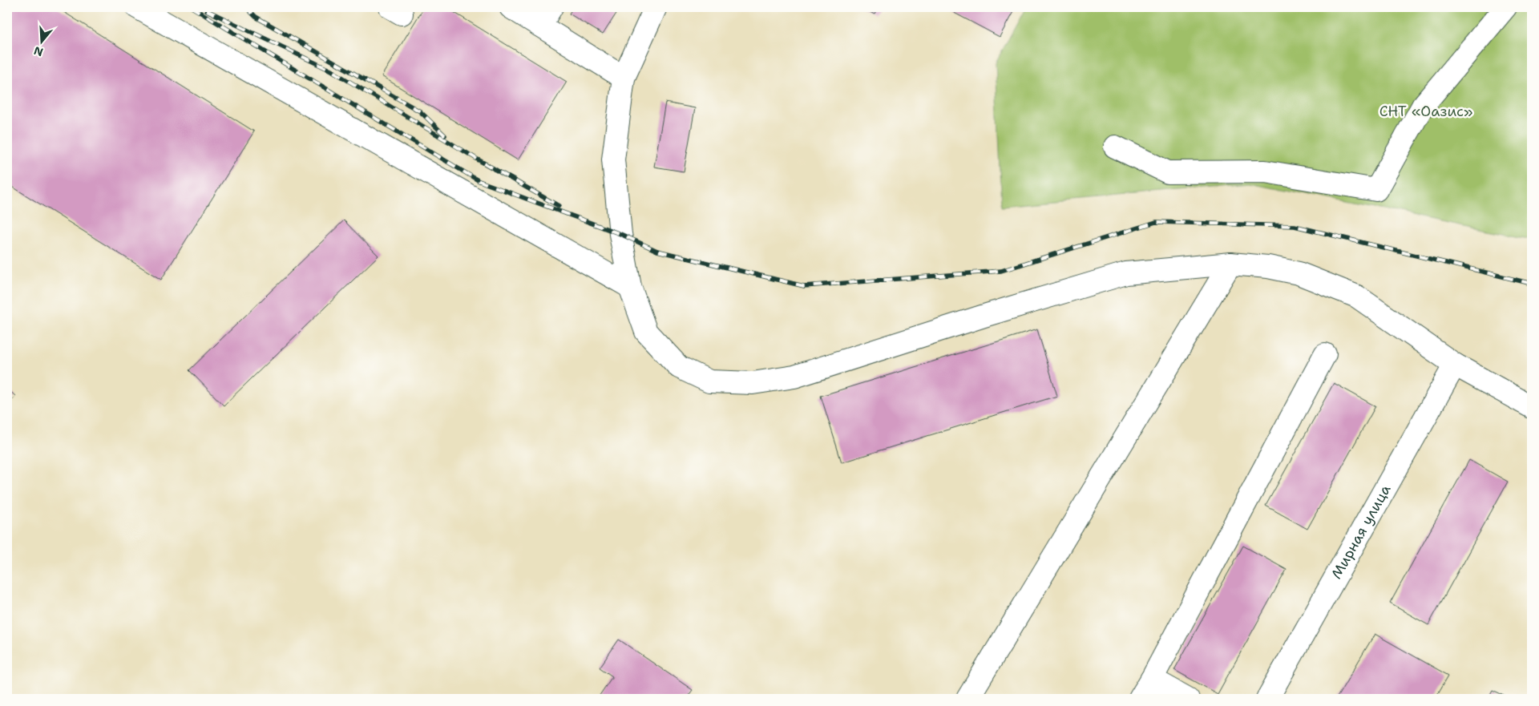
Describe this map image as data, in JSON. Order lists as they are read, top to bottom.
{
  "streets": {
    "street": ["Мирная улица"]
  },
  "parks": ["СНТ «Оазис»"],
  "north": "bottom"
}
